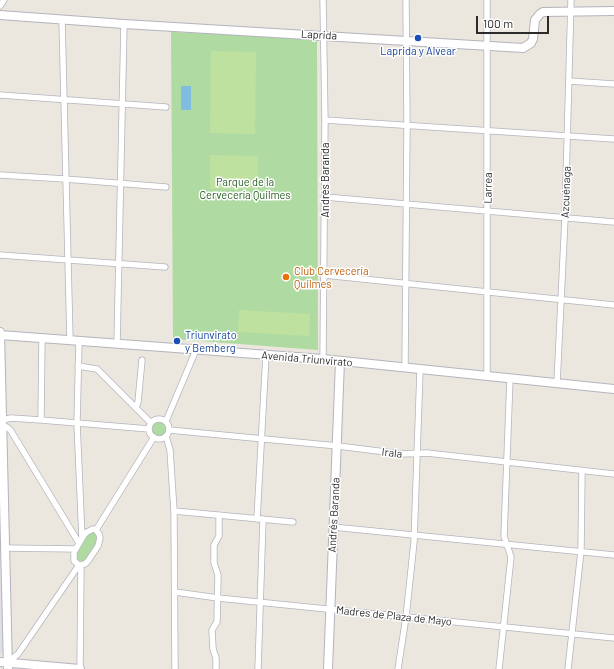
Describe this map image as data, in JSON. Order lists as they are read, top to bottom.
{
  "streets": {
    "street": [
      "Laprida",
      "Andrés Baranda",
      "Larrea",
      "Azcuénaga",
      "Avenida Triunvirato",
      "Irala",
      "Madres de Plaza de Mayo"
    ]
  },
  "crossings": [
    ["Laprida", "Andrés Baranda"],
    ["Laprida", "Larrea"],
    ["Laprida", "Azcuénaga"],
    ["Andrés Baranda", "Avenida Triunvirato"],
    ["Andrés Baranda", "Irala"],
    ["Andrés Baranda", "Madres de Plaza de Mayo"],
    ["Larrea", "Avenida Triunvirato"],
    ["Azcuénaga", "Avenida Triunvirato"]
  ],
  "parks": ["Parque de la Cervecería Quilmes"],
  "places": ["Laprida y Alvear", "Club Cervecería Quilmes", "Triunvirato y Bemberg"],
  "scale_bar": "100 m"
}
